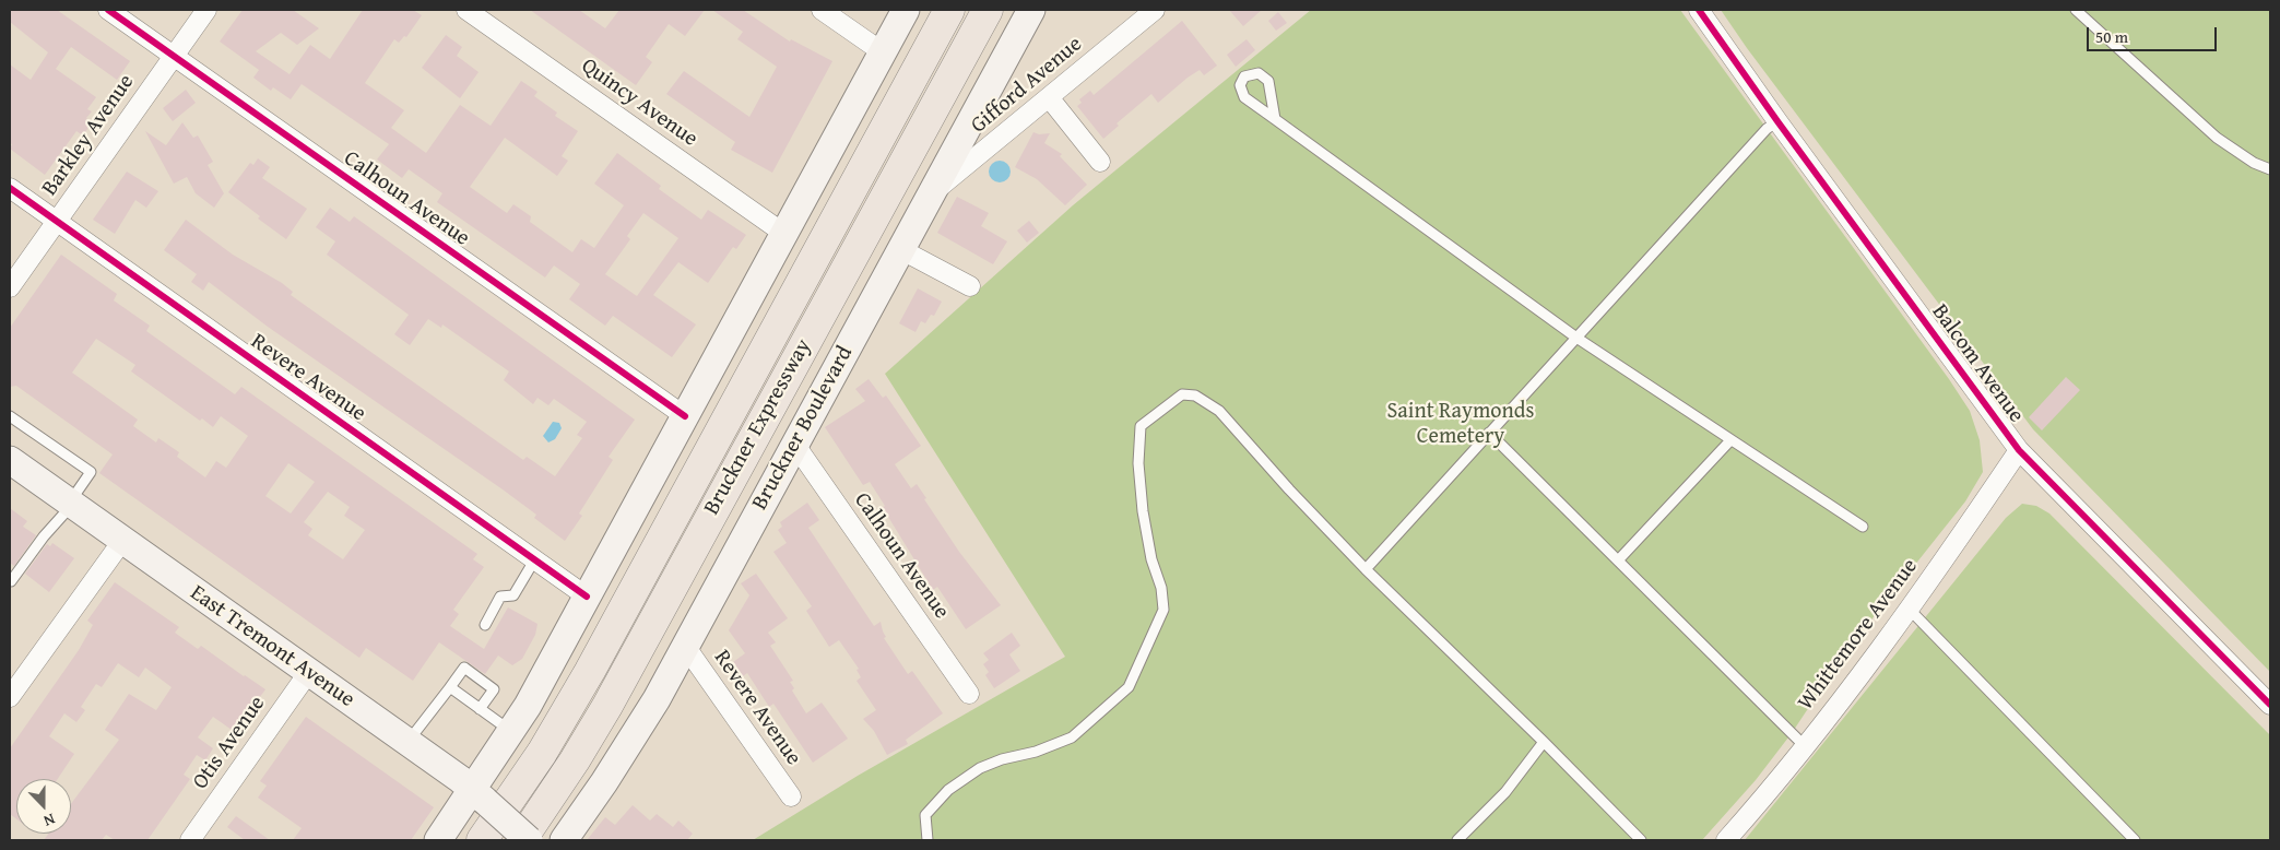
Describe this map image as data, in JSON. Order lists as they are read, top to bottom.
{
  "streets": {
    "highway": ["Bruckner Expressway"],
    "main road": ["Bruckner Boulevard", "East Tremont Avenue"],
    "street": [
      "Gifford Avenue",
      "Quincy Avenue",
      "Barkley Avenue",
      "Calhoun Avenue",
      "Balcom Avenue",
      "Revere Avenue",
      "Whittemore Avenue",
      "Otis Avenue"
    ]
  },
  "crossings": [
    ["Gifford Avenue", "Bruckner Boulevard"],
    ["Barkley Avenue", "Calhoun Avenue"],
    ["Barkley Avenue", "Revere Avenue"],
    ["Calhoun Avenue", "Bruckner Boulevard"],
    ["Balcom Avenue", "Whittemore Avenue"],
    ["Revere Avenue", "Bruckner Boulevard"],
    ["East Tremont Avenue", "Otis Avenue"]
  ],
  "parks": ["Saint Raymonds Cemetery"],
  "scale_bar": "50 m",
  "north": "bottom"
}
